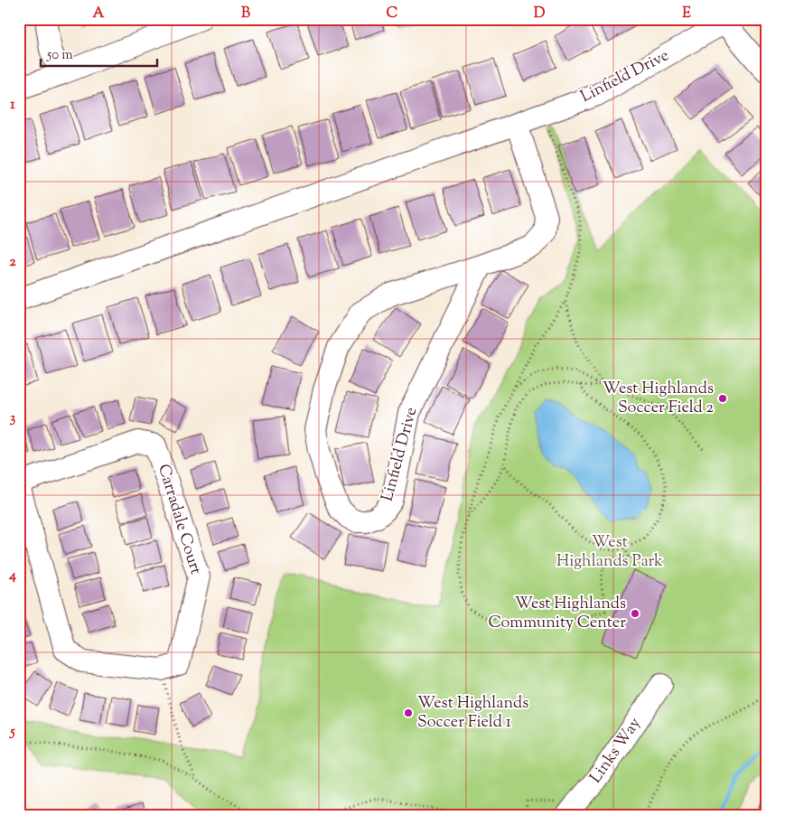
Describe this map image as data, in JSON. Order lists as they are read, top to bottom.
{
  "streets": {
    "street": ["Linfield Drive", "Carradale Court", "Links Way"]
  },
  "parks": ["West Highlands Park"],
  "places": ["West Highlands Soccer Field 2", "West Highlands Community Center", "West Highlands Soccer Field 1"],
  "scale_bar": "50 m",
  "grid": {
    "columns": [
      "A",
      "B",
      "C",
      "D",
      "E"
    ],
    "rows": [
      "1",
      "2",
      "3",
      "4",
      "5"
    ]
  }
}
